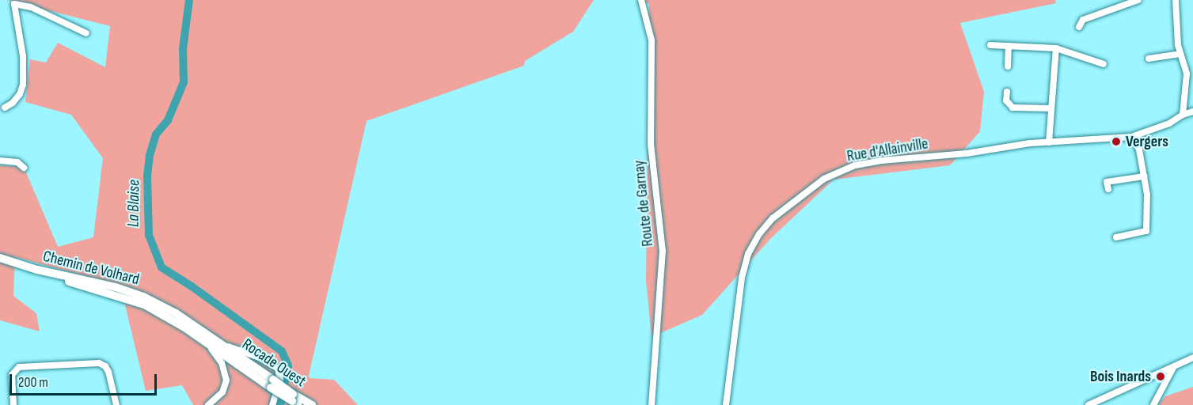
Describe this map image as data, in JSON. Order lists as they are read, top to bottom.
{
  "streets": {
    "main road": ["Chemin de Volhard", "Rocade Ouest"],
    "street": ["Rue d'Allainville", "Route de Garnay"]
  },
  "crossings": [
    ["Chemin de Volhard", "Rocade Ouest"]
  ],
  "water": ["La Blaise"],
  "places": ["Vergers", "Bois Inards"],
  "scale_bar": "200 m"
}
